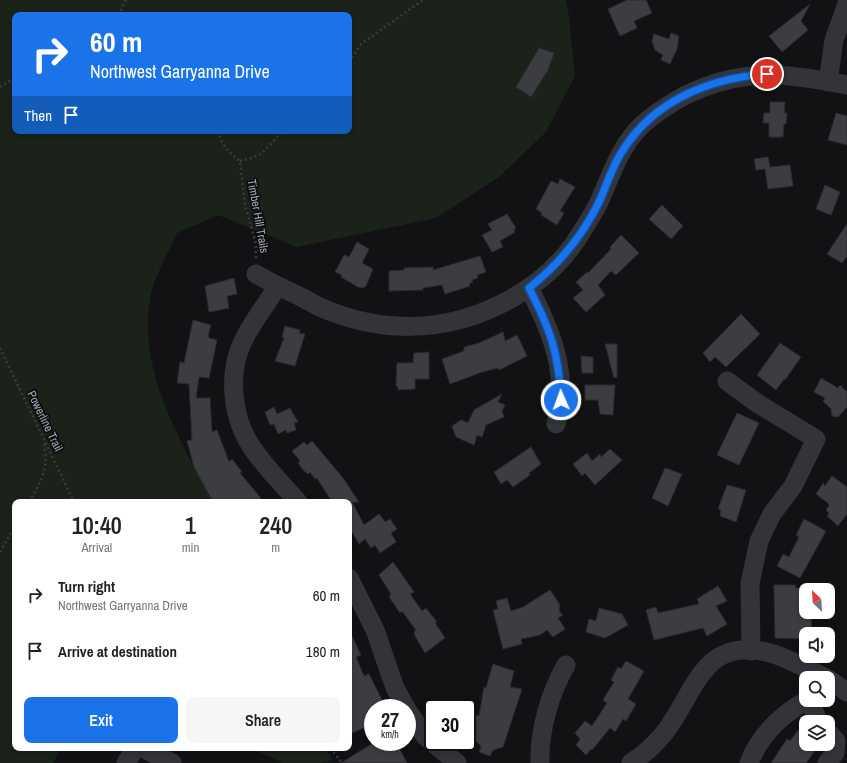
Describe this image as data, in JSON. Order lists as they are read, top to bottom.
{
  "streets": {
    "path": ["Timber Hill Trails", "Powerline Trail"]
  },
  "north": "top left",
  "page": {
    "turn": ["60 m", "Northwest Garryanna Drive"],
    "then": "Then",
    "eta": [
      "10:40",
      "Arrival",
      "1",
      "min",
      "240",
      "m"
    ],
    "list": [
      {
        "name": "Turn right",
        "note": "Northwest Garryanna Drive",
        "value": "60 m"
      },
      {
        "name": "Arrive at destination",
        "value": "180 m"
      }
    ],
    "buttons": ["Exit", "Share"],
    "speed": "27 km/h",
    "limit": "30"
  }
}
